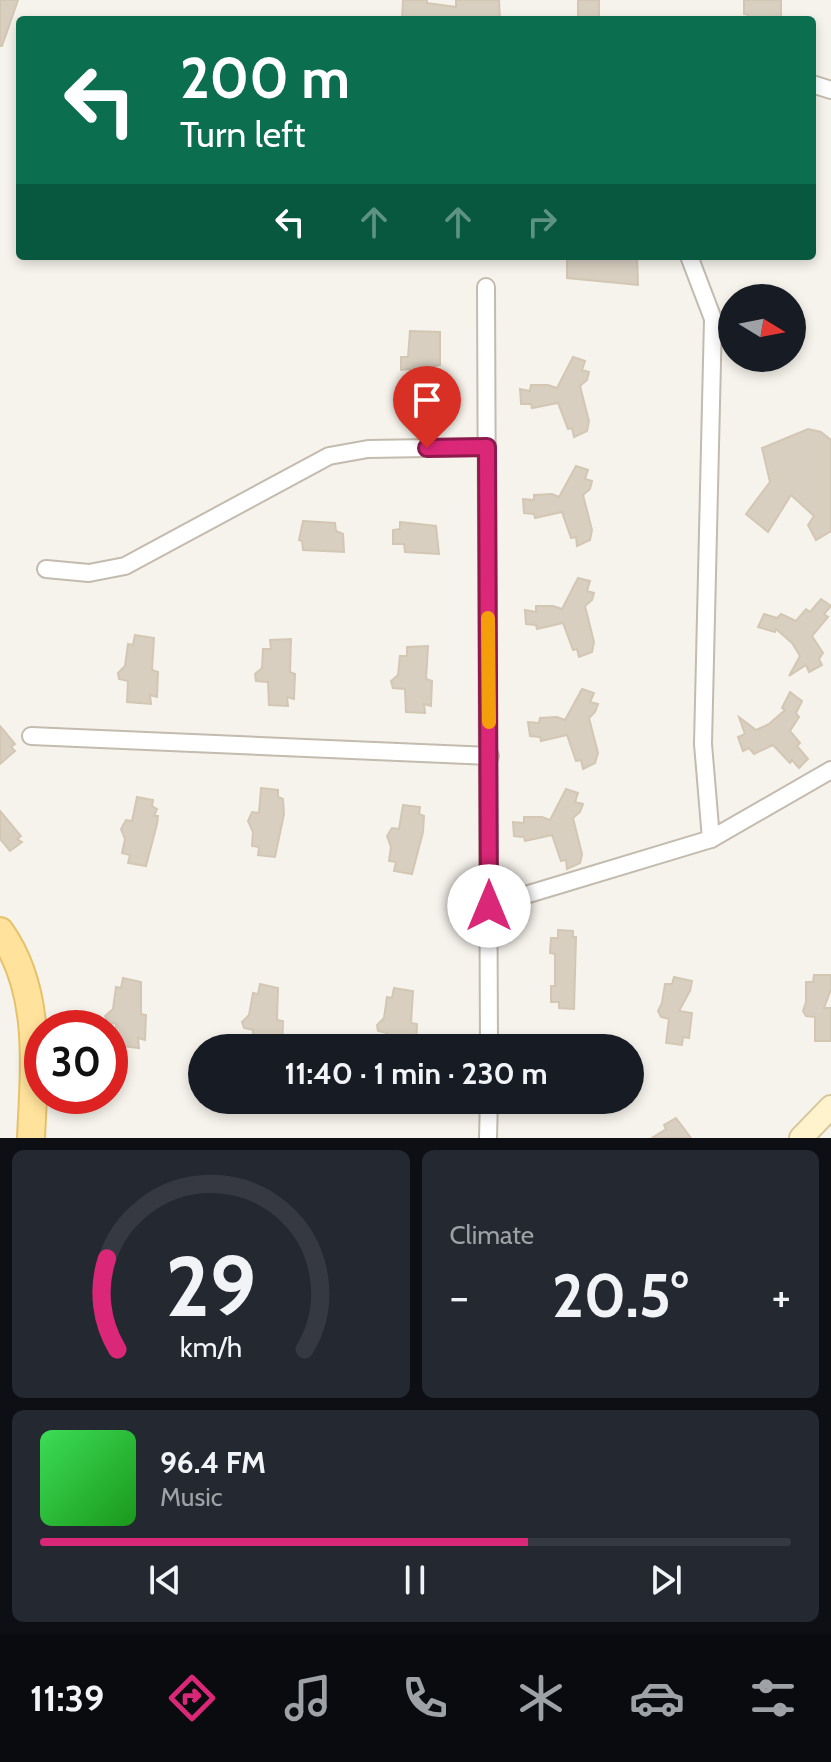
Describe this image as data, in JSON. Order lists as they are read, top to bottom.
{
  "north": "right",
  "page": {
    "turn": ["200 m", "Turn left"],
    "limit": "30",
    "trip": "11:40 · 1 min · 230 m",
    "tile": "Climate",
    "heat": ["−", "20.5°", "+"],
    "song": ["96.4 FM", "Music"],
    "tabs": "11:39",
    "gauge": ["29", "km/h"]
  }
}
